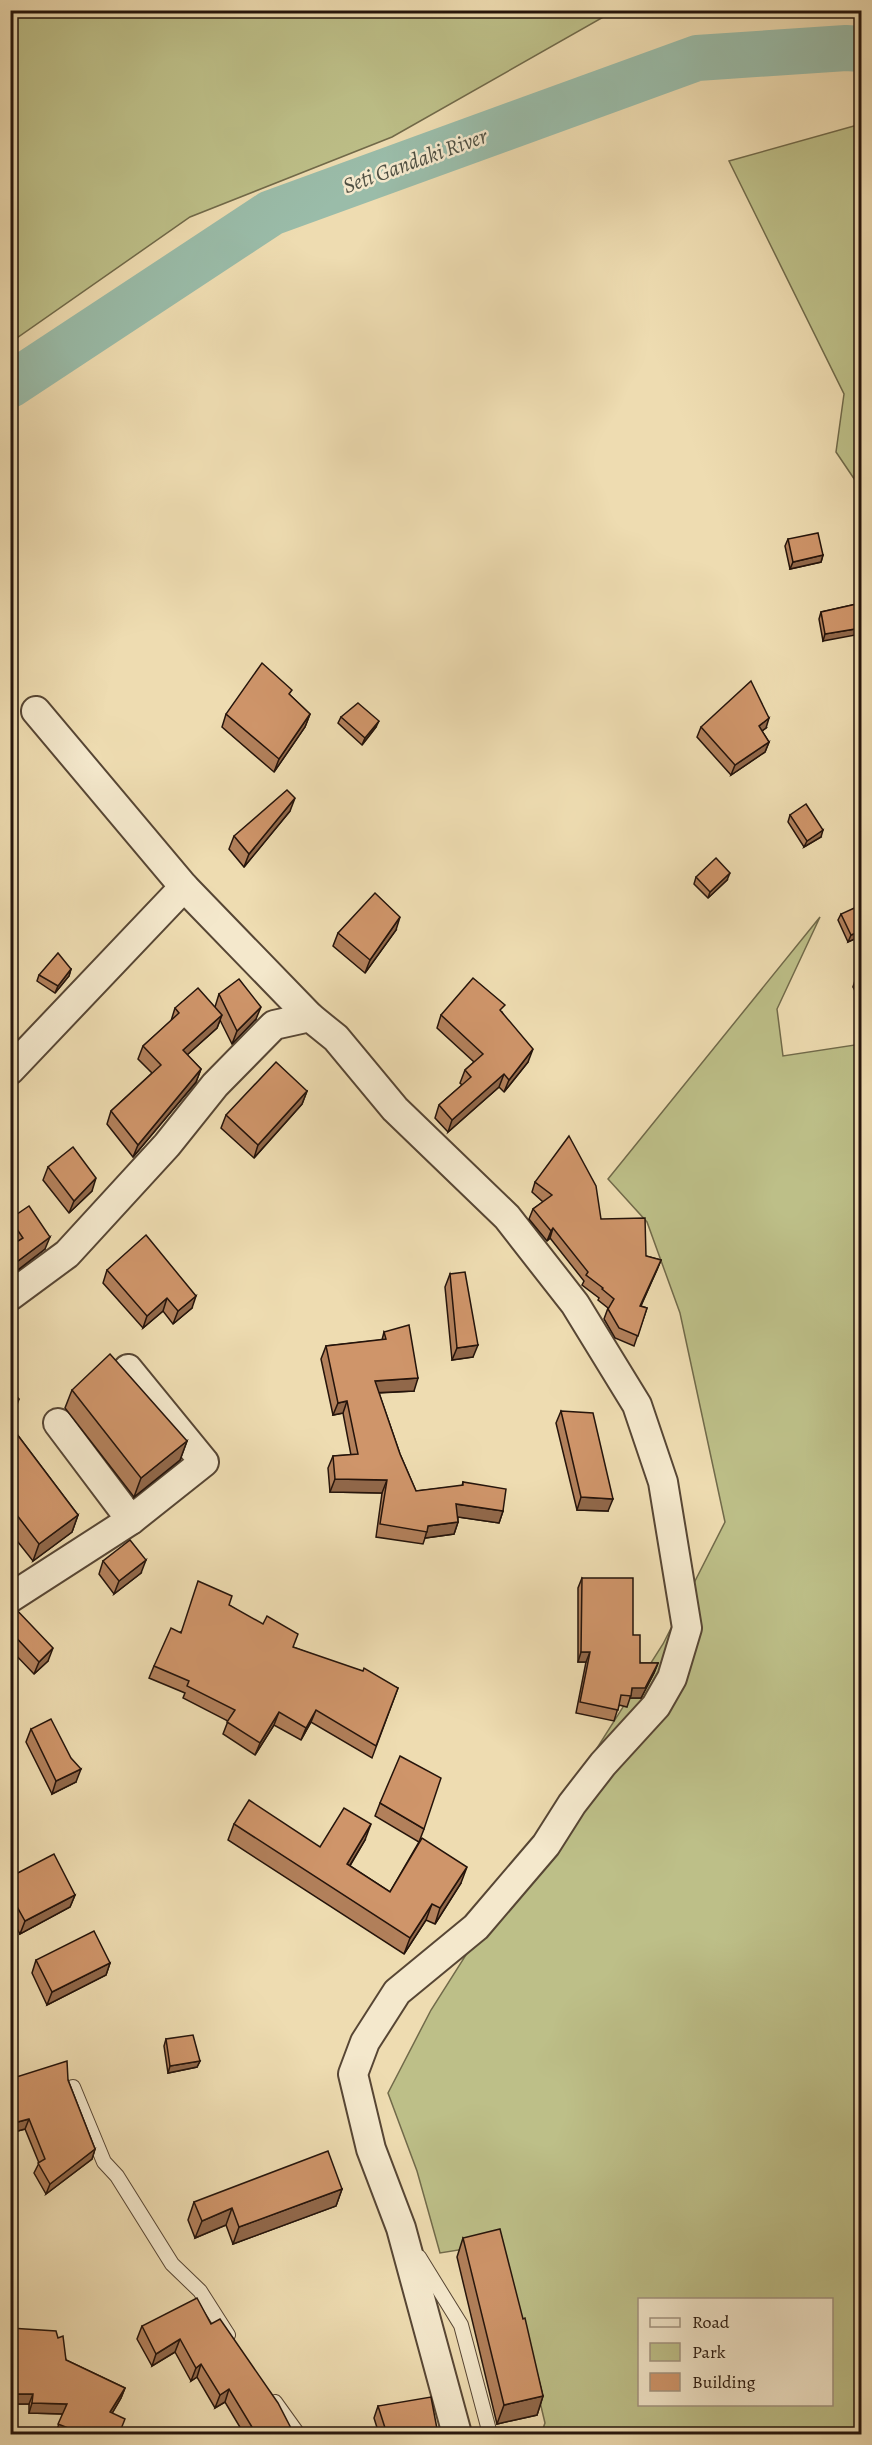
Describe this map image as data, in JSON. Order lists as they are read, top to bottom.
{
  "water": ["Seti Gandaki River"],
  "legend": ["Road", "Park", "Building"]
}
